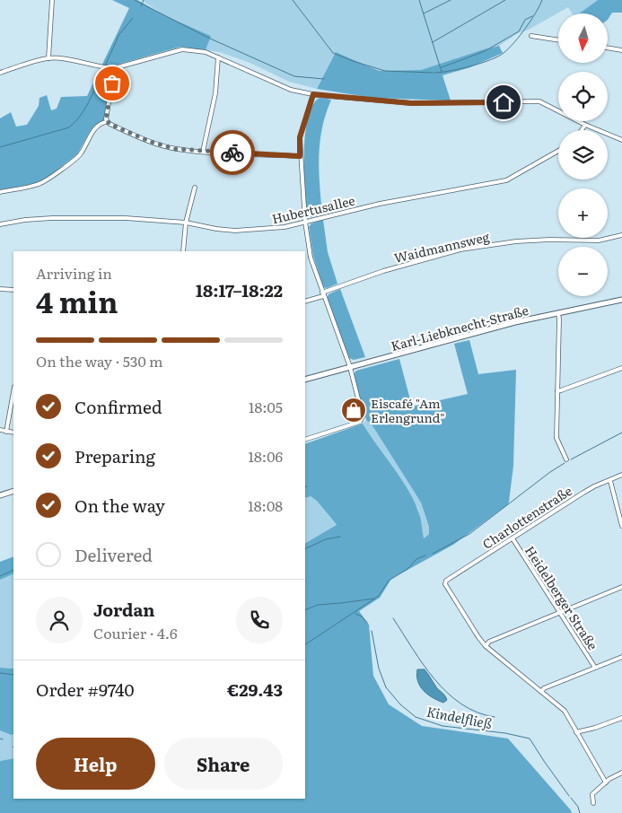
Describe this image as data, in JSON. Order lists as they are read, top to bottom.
{
  "streets": {
    "street": [
      "Hubertusallee",
      "Waidmannsweg",
      "Karl-Liebknecht-Straße",
      "Charlottenstraße",
      "Heidelberger Straße"
    ]
  },
  "crossings": [
    ["Charlottenstraße", "Heidelberger Straße"]
  ],
  "water": ["Kindelfließ"],
  "places": {
    "shop": ["Eiscafé \"Am Erlengrund\""]
  },
  "north": "bottom",
  "page": {
    "map_buttons": ["+", "−"],
    "heading": ["4 min", "Arriving in", "18:17–18:22"],
    "panel": [
      "Jordan",
      "Courier · 4.6",
      "Order #9740",
      "€29.43"
    ],
    "bar": "On the way · 530 m",
    "list": [
      ["Confirmed", "18:05"],
      ["Preparing", "18:06"],
      ["On the way", "18:08"],
      "Delivered"
    ],
    "buttons": ["Help", "Share"]
  }
}
